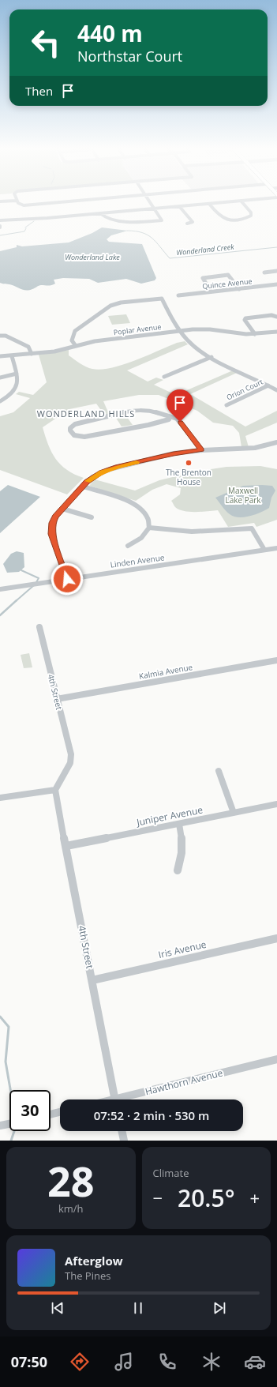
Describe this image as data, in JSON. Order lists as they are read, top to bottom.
{
  "streets": {
    "street": [
      "Quince Avenue",
      "Poplar Avenue",
      "Orion Court",
      "Linden Avenue",
      "Kalmia Avenue",
      "4th Street",
      "Juniper Avenue",
      "Iris Avenue",
      "Hawthorn Avenue"
    ]
  },
  "crossings": [
    ["Kalmia Avenue", "4th Street"],
    ["4th Street", "Juniper Avenue"],
    ["4th Street", "Iris Avenue"]
  ],
  "districts": ["WONDERLAND HILLS"],
  "water": ["Wonderland Creek", "Wonderland Lake"],
  "parks": ["Maxwell Lake Park"],
  "places": ["The Brenton House"],
  "page": {
    "turn": ["440 m", "Northstar Court"],
    "then": "Then",
    "limit": "30",
    "trip": "07:52 · 2 min · 530 m",
    "tile": [
      ["28", "km/h"],
      "Climate"
    ],
    "heat": ["−", "20.5°", "+"],
    "song": ["Afterglow", "The Pines"],
    "tabs": "07:50"
  }
}
